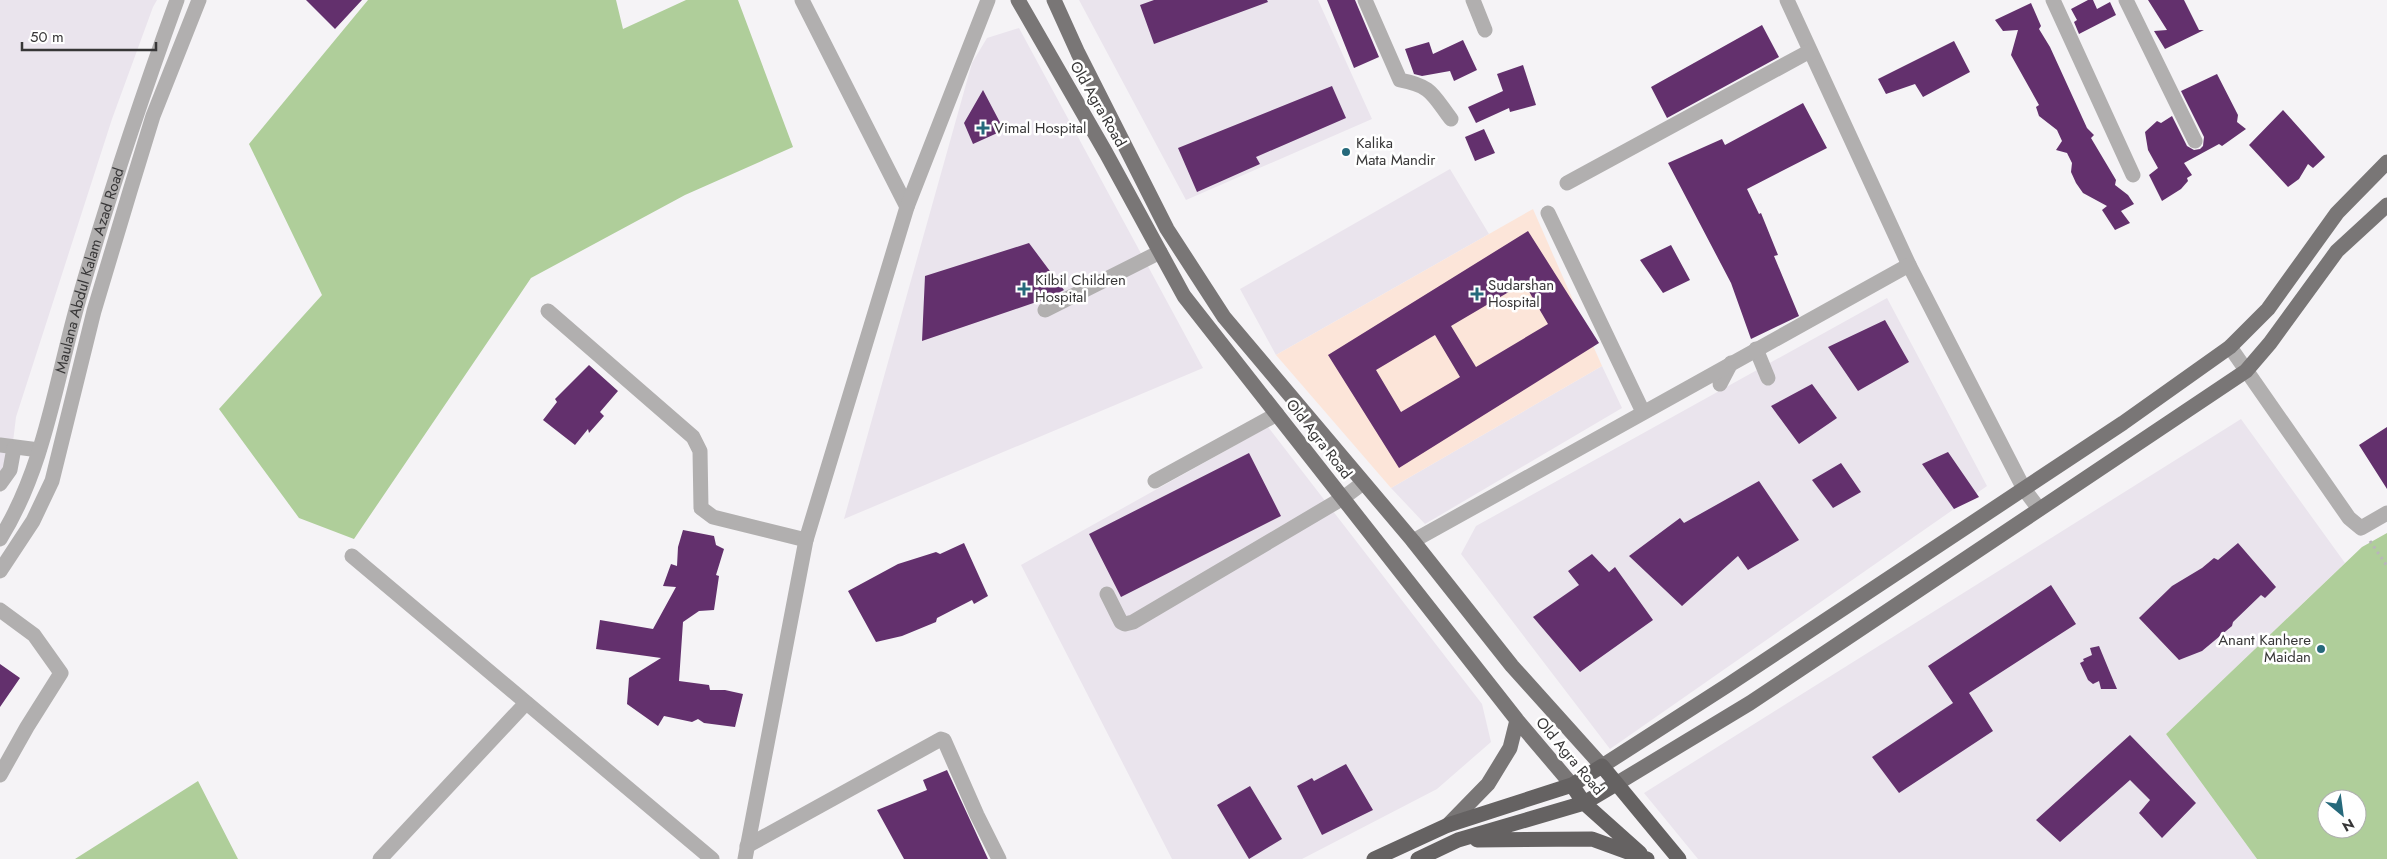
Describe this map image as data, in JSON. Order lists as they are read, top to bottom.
{
  "streets": {
    "highway": ["Old Agra Road"],
    "street": ["Maulana Abdul Kalam Azad Road"]
  },
  "places": {
    "health": ["Vimal Hospital", "Kilbil Children Hospital", "Sudarshan Hospital"],
    "other": ["Kalika Mata Mandir", "Anant Kanhere Maidan"]
  },
  "scale_bar": "50 m",
  "north": "bottom right"
}
